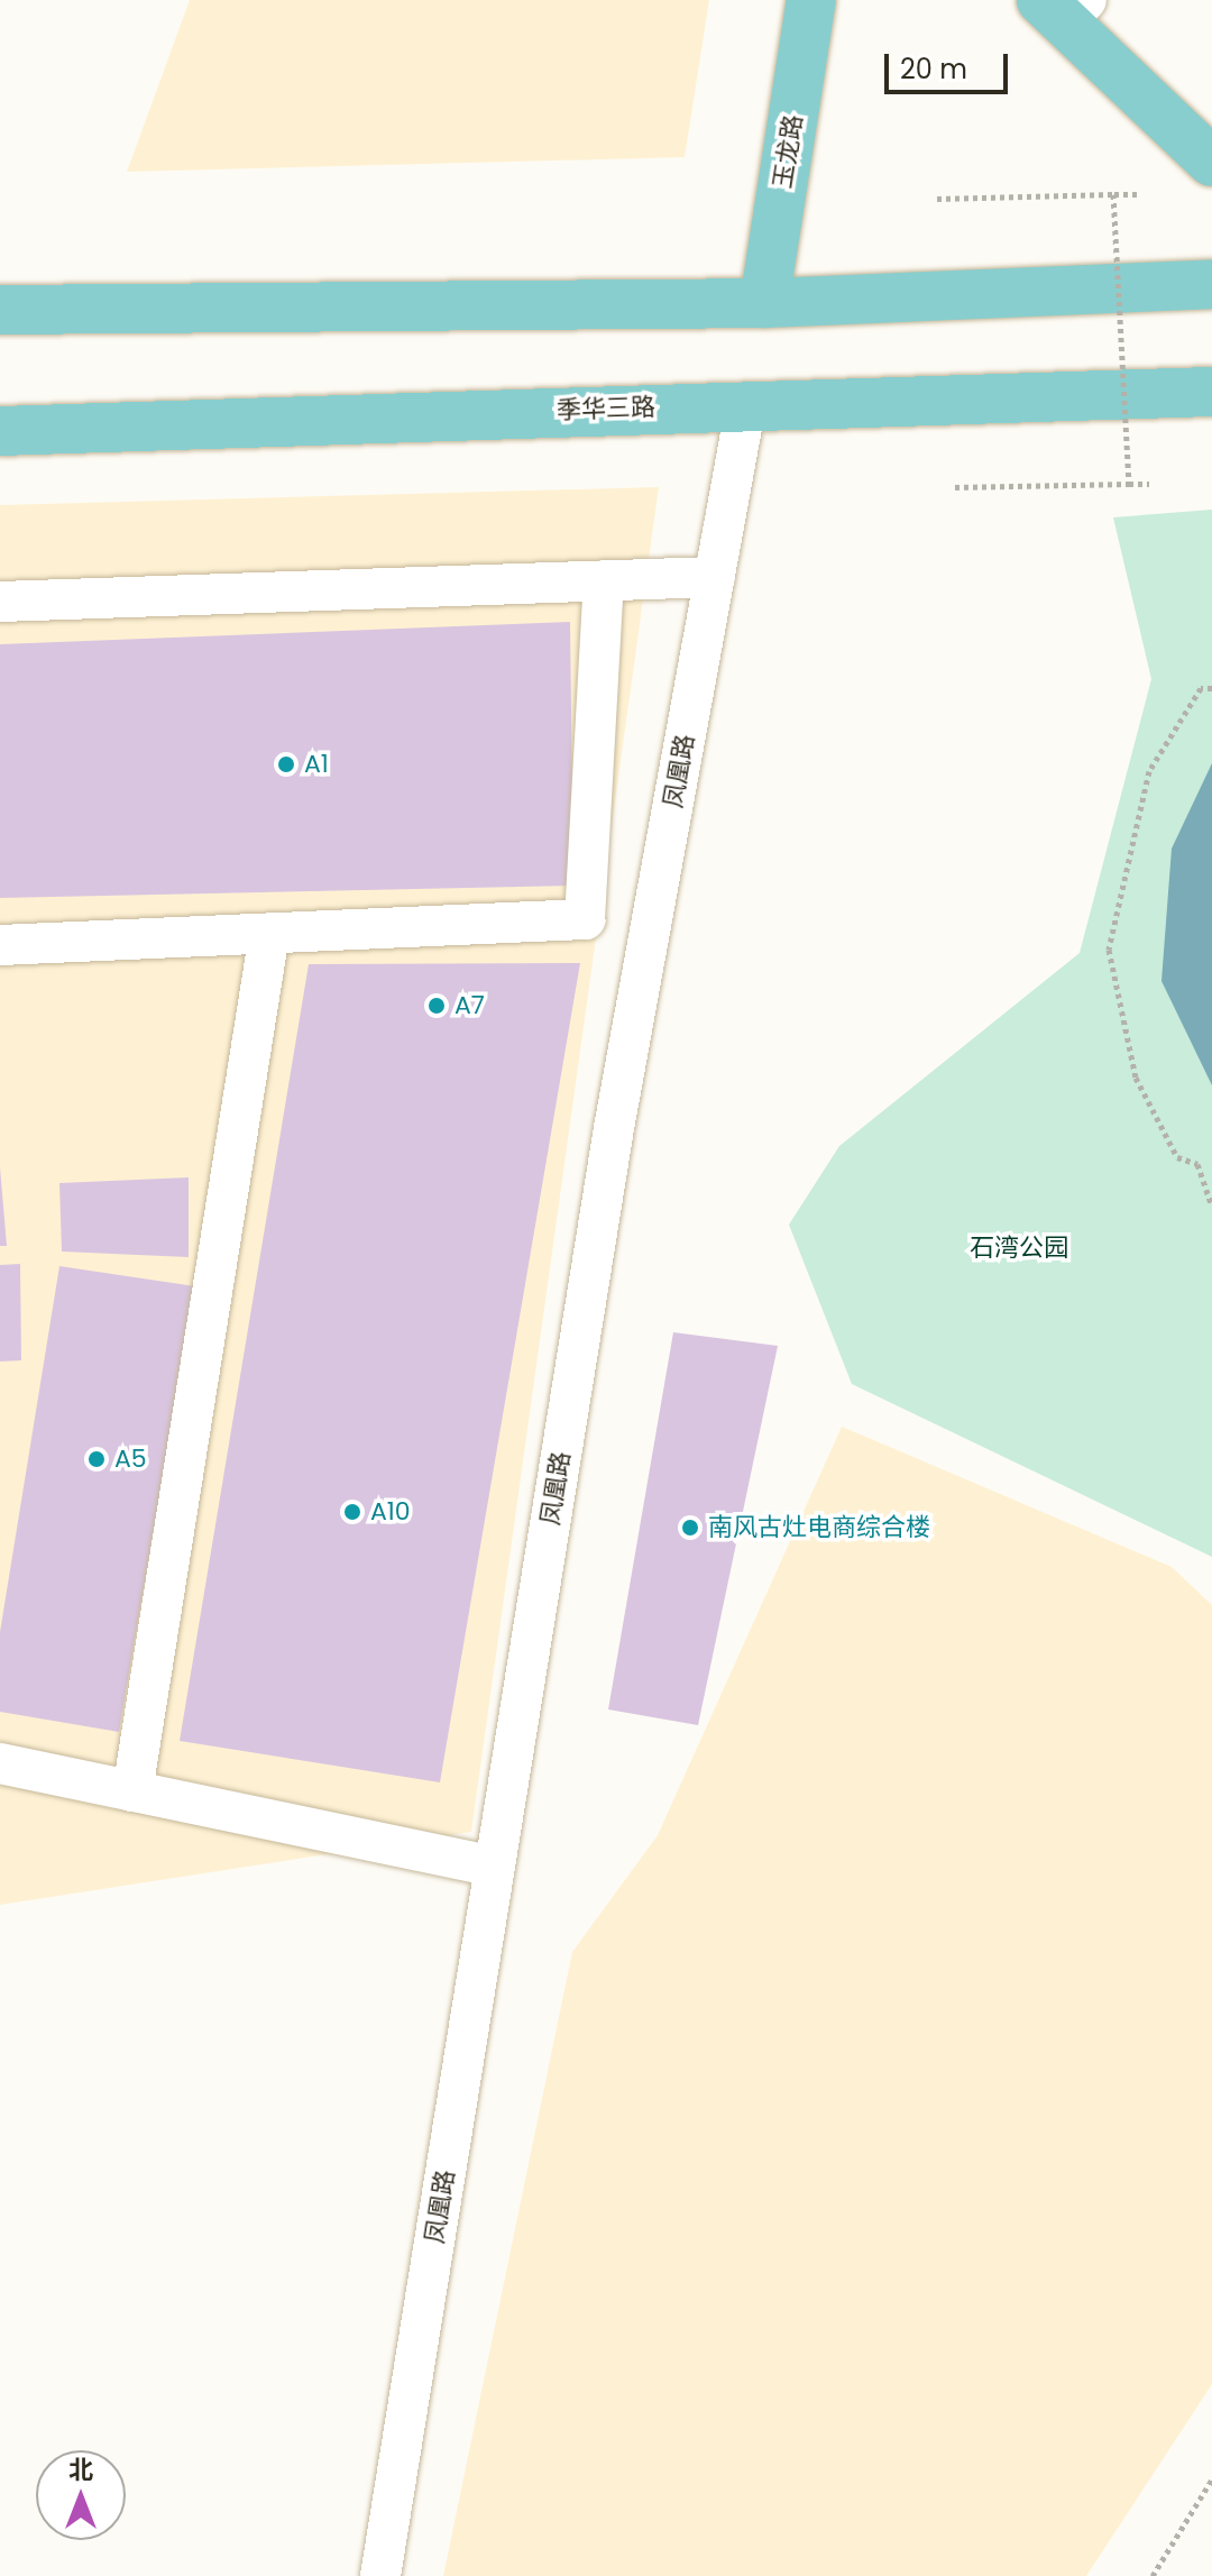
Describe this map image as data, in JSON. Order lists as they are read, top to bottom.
{
  "streets": {
    "main road": ["玉龙路", "季华三路"],
    "street": ["凤凰路"]
  },
  "crossings": [
    ["季华三路", "凤凰路"]
  ],
  "parks": ["石湾公园"],
  "places": [
    "A1",
    "A7",
    "A5",
    "A10",
    "南风古灶电商综合楼"
  ],
  "scale_bar": "20 m",
  "north": "top"
}
